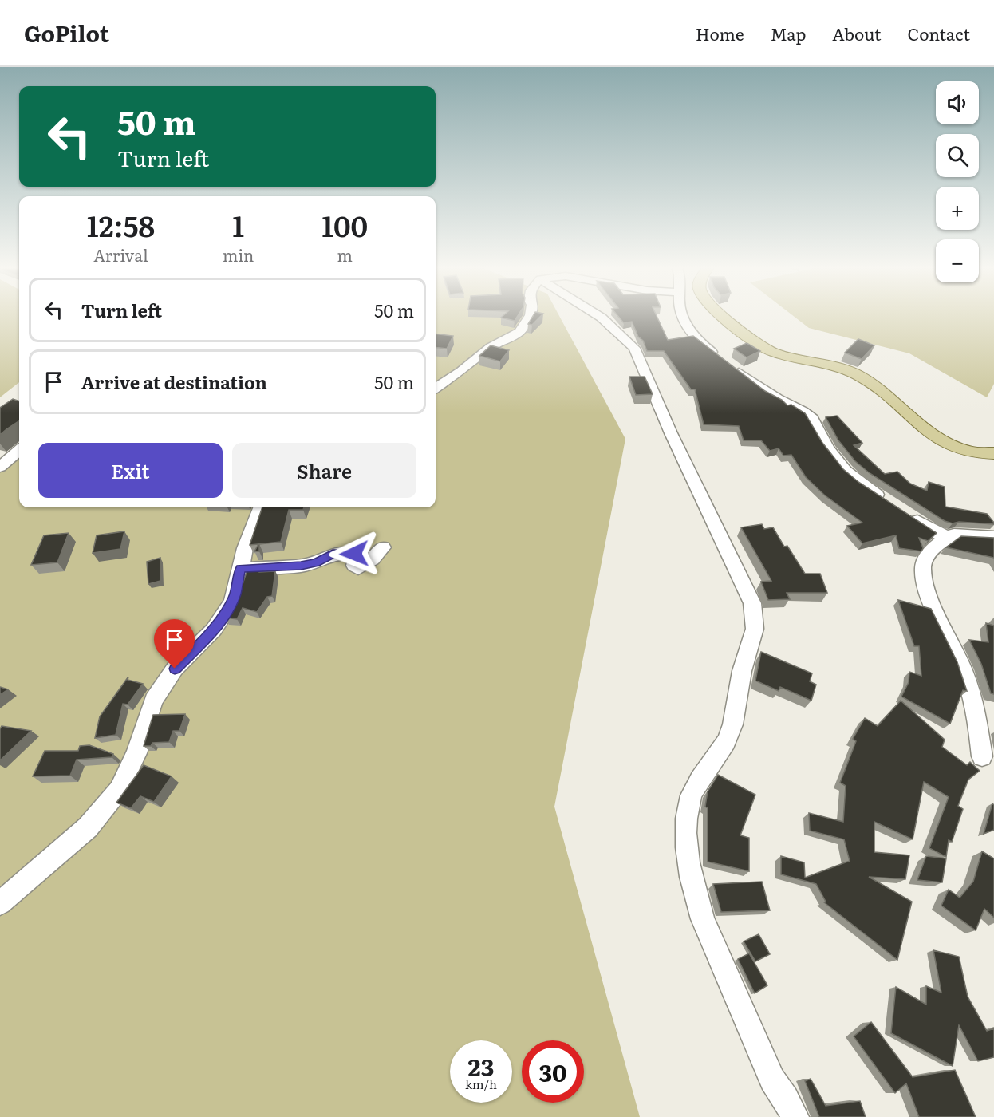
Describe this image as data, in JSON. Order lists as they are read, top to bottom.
{
  "page": {
    "header": "GoPilot",
    "nav": [
      "Home",
      "Map",
      "About",
      "Contact"
    ],
    "map_buttons": ["+", "−"],
    "turn": ["50 m", "Turn left"],
    "eta": [
      "12:58",
      "Arrival",
      "1",
      "min",
      "100",
      "m"
    ],
    "list": [
      {
        "name": "Turn left",
        "value": "50 m"
      },
      {
        "name": "Arrive at destination",
        "value": "50 m"
      }
    ],
    "buttons": ["Exit", "Share"],
    "speed": "23 km/h",
    "limit": "30"
  }
}
